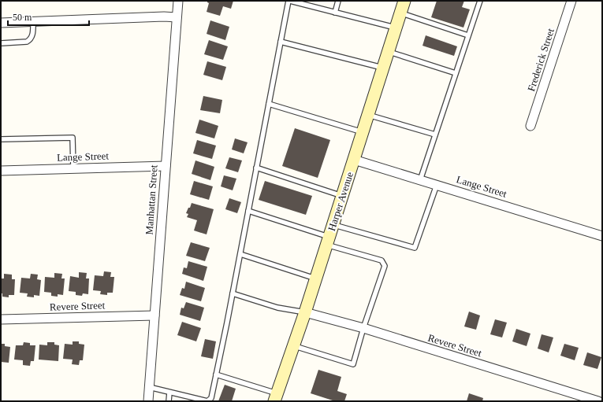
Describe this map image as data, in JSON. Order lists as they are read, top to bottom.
{
  "streets": {
    "main road": ["Harper Avenue"],
    "street": [
      "Frederick Street",
      "Lange Street",
      "Manhattan Street",
      "Revere Street"
    ]
  },
  "crossings": [
    ["Lange Street", "Manhattan Street"],
    ["Lange Street", "Harper Avenue"],
    ["Manhattan Street", "Revere Street"],
    ["Harper Avenue", "Revere Street"]
  ],
  "scale_bar": "50 m"
}
